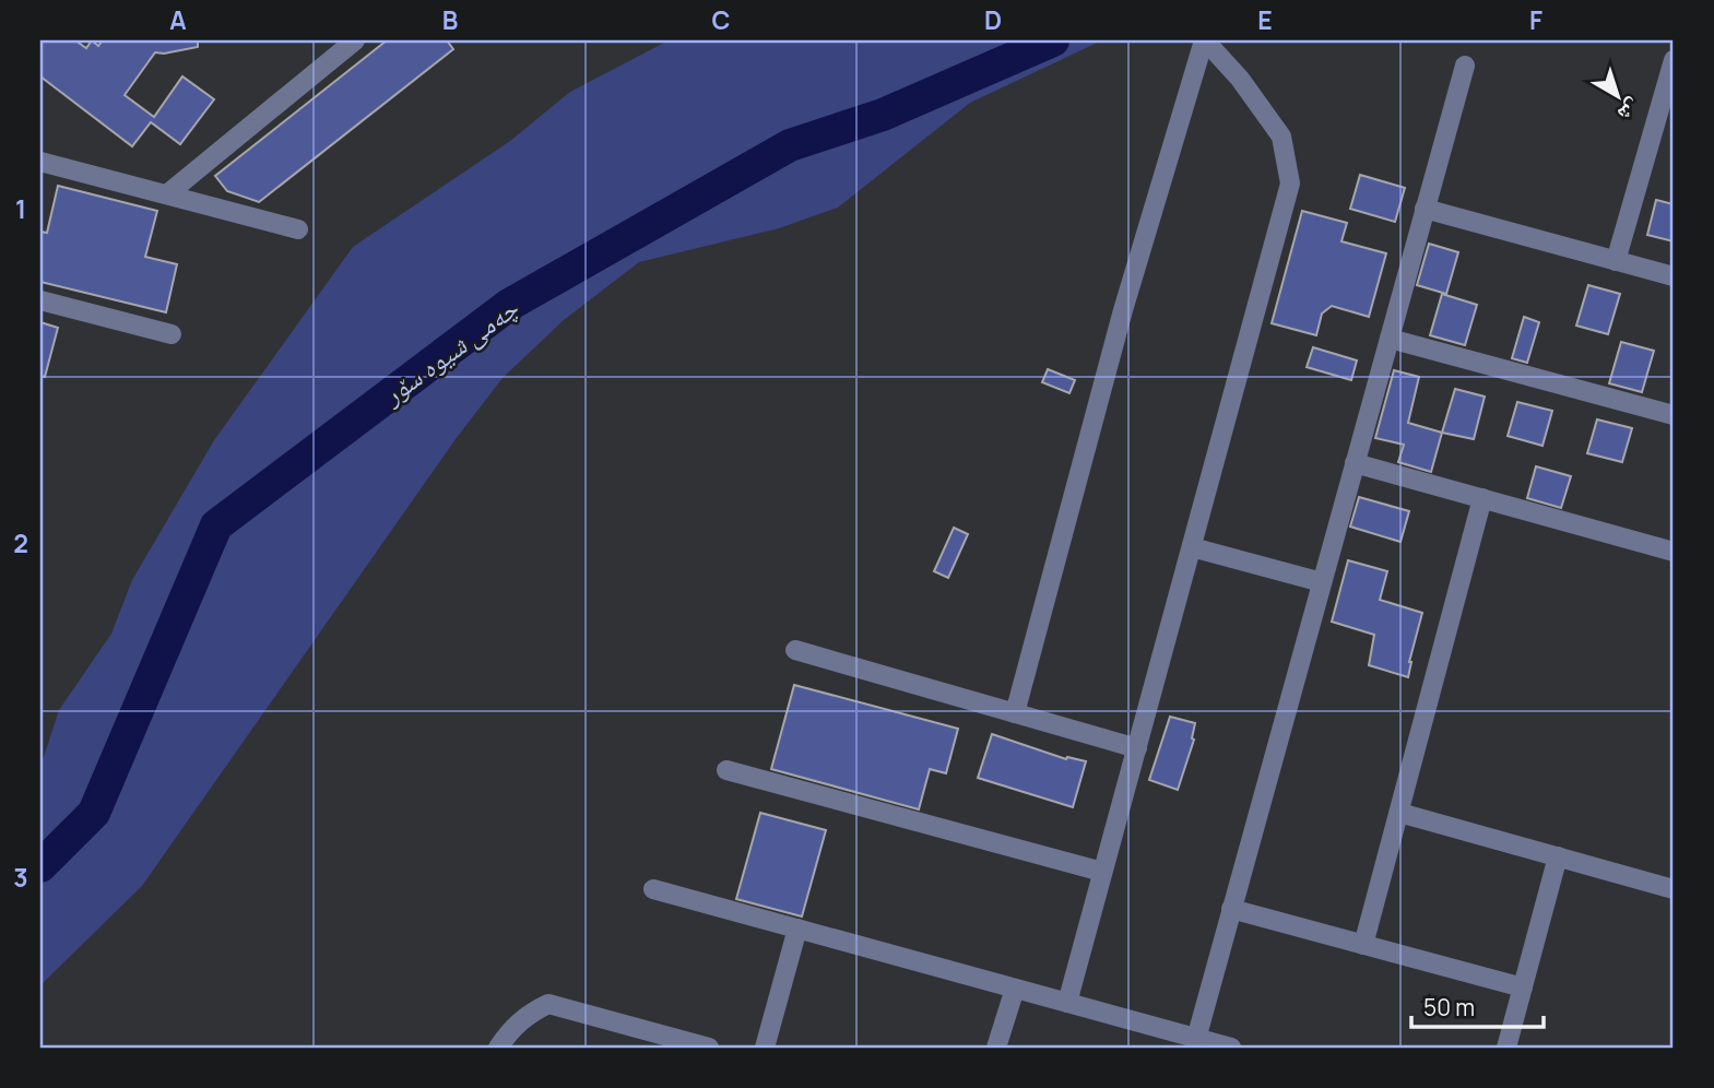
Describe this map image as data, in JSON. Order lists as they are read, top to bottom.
{
  "water": ["چەمی شیوە سۆر"],
  "scale_bar": "50 m",
  "north": "bottom right",
  "grid": {
    "columns": [
      "A",
      "B",
      "C",
      "D",
      "E",
      "F"
    ],
    "rows": ["1", "2", "3"]
  }
}
